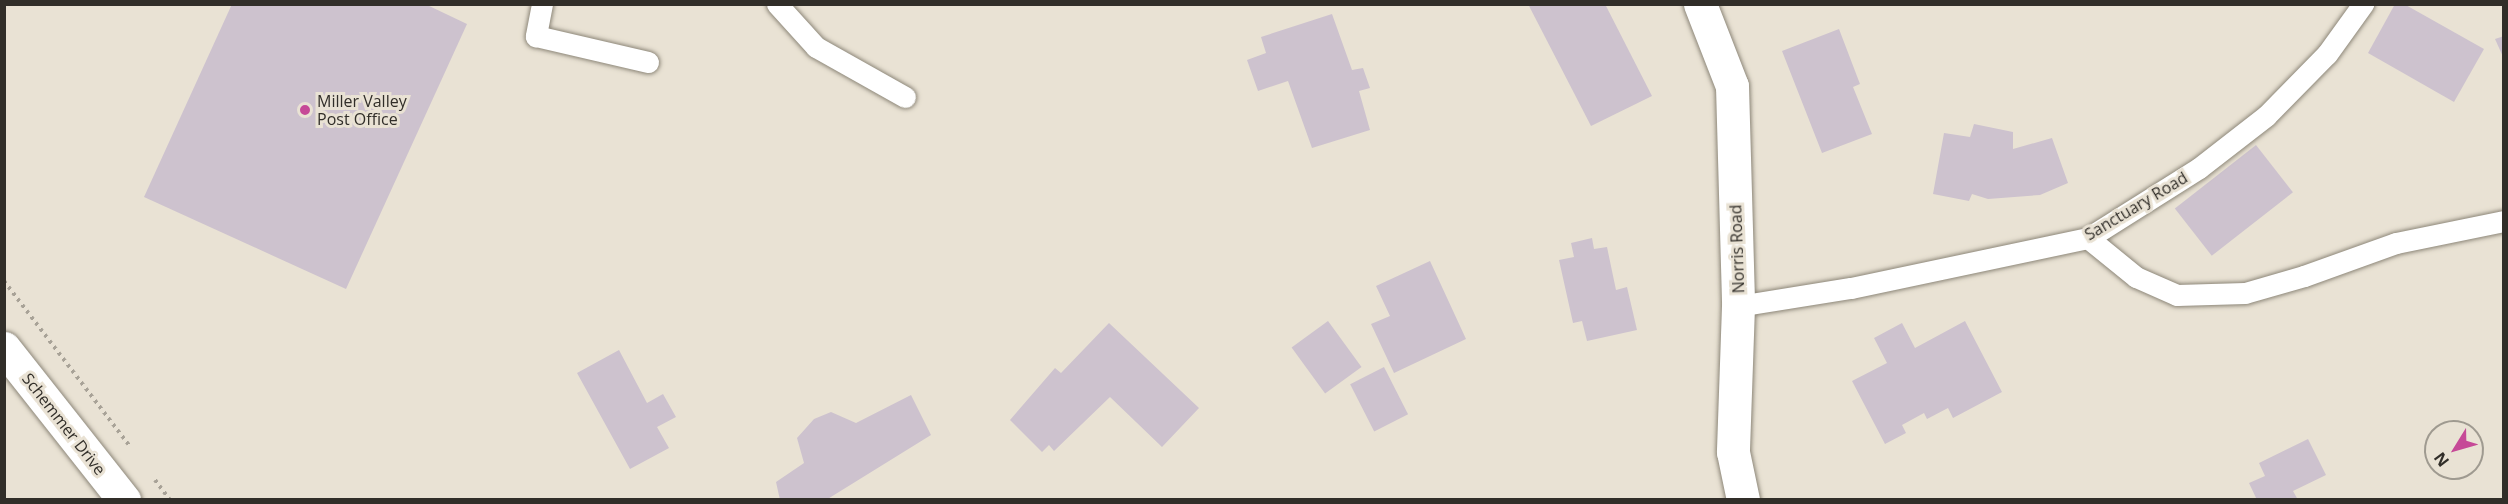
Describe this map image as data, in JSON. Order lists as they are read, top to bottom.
{
  "streets": {
    "street": ["Norris Road", "Schemmer Drive"],
    "lane": ["Sanctuary Road"]
  },
  "crossings": [
    ["Sanctuary Road", "Norris Road"]
  ],
  "places": ["Miller Valley Post Office"],
  "north": "bottom left"
}
